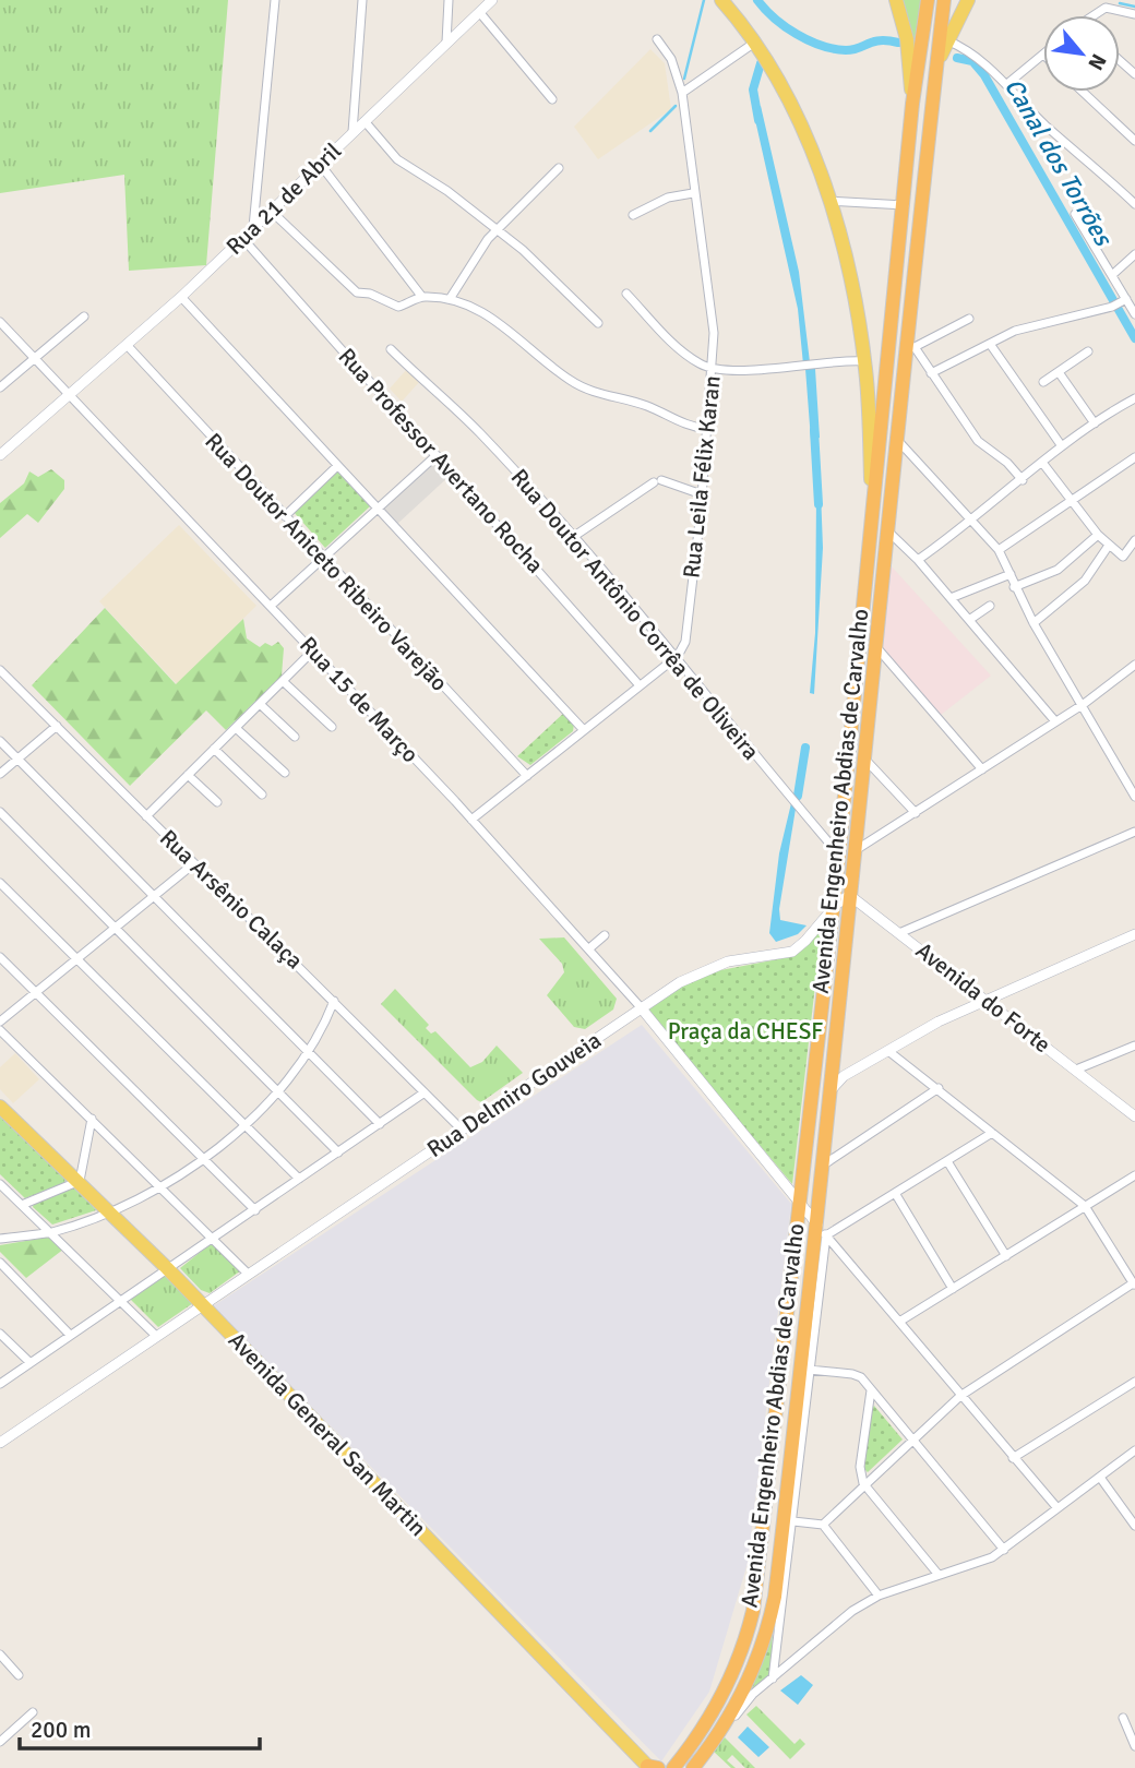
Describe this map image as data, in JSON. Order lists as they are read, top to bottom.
{
  "streets": {
    "highway": ["Avenida Engenheiro Abdias de Carvalho"],
    "main road": ["Avenida General San Martin"],
    "street": [
      "Rua 21 de Abril",
      "Rua Professor Avertano Rocha",
      "Rua Leila Félix Karan",
      "Rua Doutor Aniceto Ribeiro Varejão",
      "Rua Doutor Antônio Corrêa de Oliveira",
      "Rua 15 de Março",
      "Rua Arsênio Calaça",
      "Avenida do Forte",
      "Rua Delmiro Gouveia"
    ]
  },
  "crossings": [
    ["Rua 21 de Abril", "Rua Professor Avertano Rocha"],
    ["Rua 21 de Abril", "Rua Doutor Aniceto Ribeiro Varejão"],
    ["Rua 21 de Abril", "Rua 15 de Março"],
    ["Rua Leila Félix Karan", "Rua Doutor Antônio Corrêa de Oliveira"],
    ["Rua Doutor Antônio Corrêa de Oliveira", "Avenida Engenheiro Abdias de Carvalho"],
    ["Rua 15 de Março", "Rua Delmiro Gouveia"],
    ["Avenida Engenheiro Abdias de Carvalho", "Avenida do Forte"],
    ["Avenida Engenheiro Abdias de Carvalho", "Rua Delmiro Gouveia"],
    ["Avenida Engenheiro Abdias de Carvalho", "Avenida General San Martin"],
    ["Rua Arsênio Calaça", "Rua Delmiro Gouveia"],
    ["Rua Delmiro Gouveia", "Avenida General San Martin"]
  ],
  "water": ["Canal dos Torrões"],
  "parks": ["Praça da CHESF"],
  "scale_bar": "200 m",
  "north": "bottom right"
}
